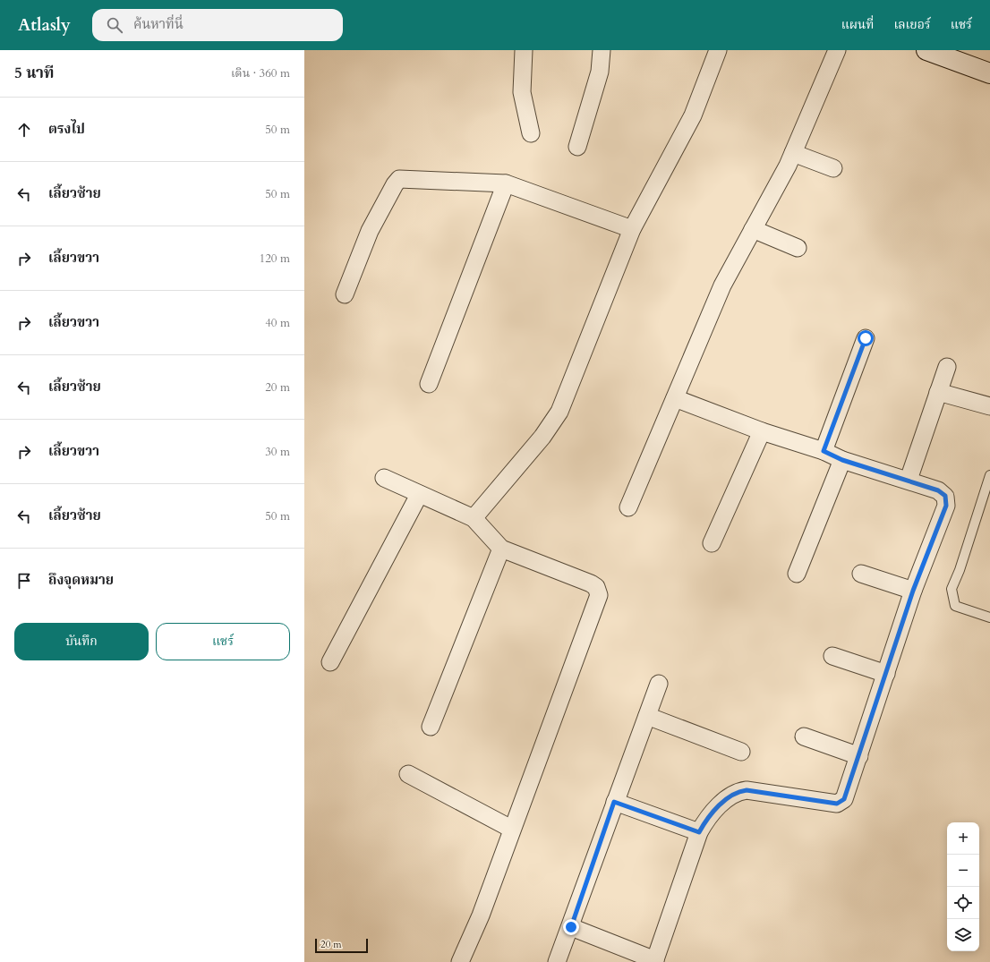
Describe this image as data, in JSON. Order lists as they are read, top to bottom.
{
  "scale_bar": "20 m",
  "page": {
    "header": "Atlasly",
    "search": "ค้นหาที่นี่",
    "nav": ["แผนที่", "เลเยอร์", "แชร์"],
    "heading": ["5 นาที", "เดิน · 360 m"],
    "list": [
      ["ตรงไป", "50 m"],
      ["เลี้ยวซ้าย", "50 m"],
      ["เลี้ยวขวา", "120 m"],
      ["เลี้ยวขวา", "40 m"],
      ["เลี้ยวซ้าย", "20 m"],
      ["เลี้ยวขวา", "30 m"],
      ["เลี้ยวซ้าย", "50 m"],
      "ถึงจุดหมาย"
    ],
    "buttons": ["บันทึก", "แชร์"],
    "map_buttons": ["+", "−"],
    "scale": "20 m"
  }
}
